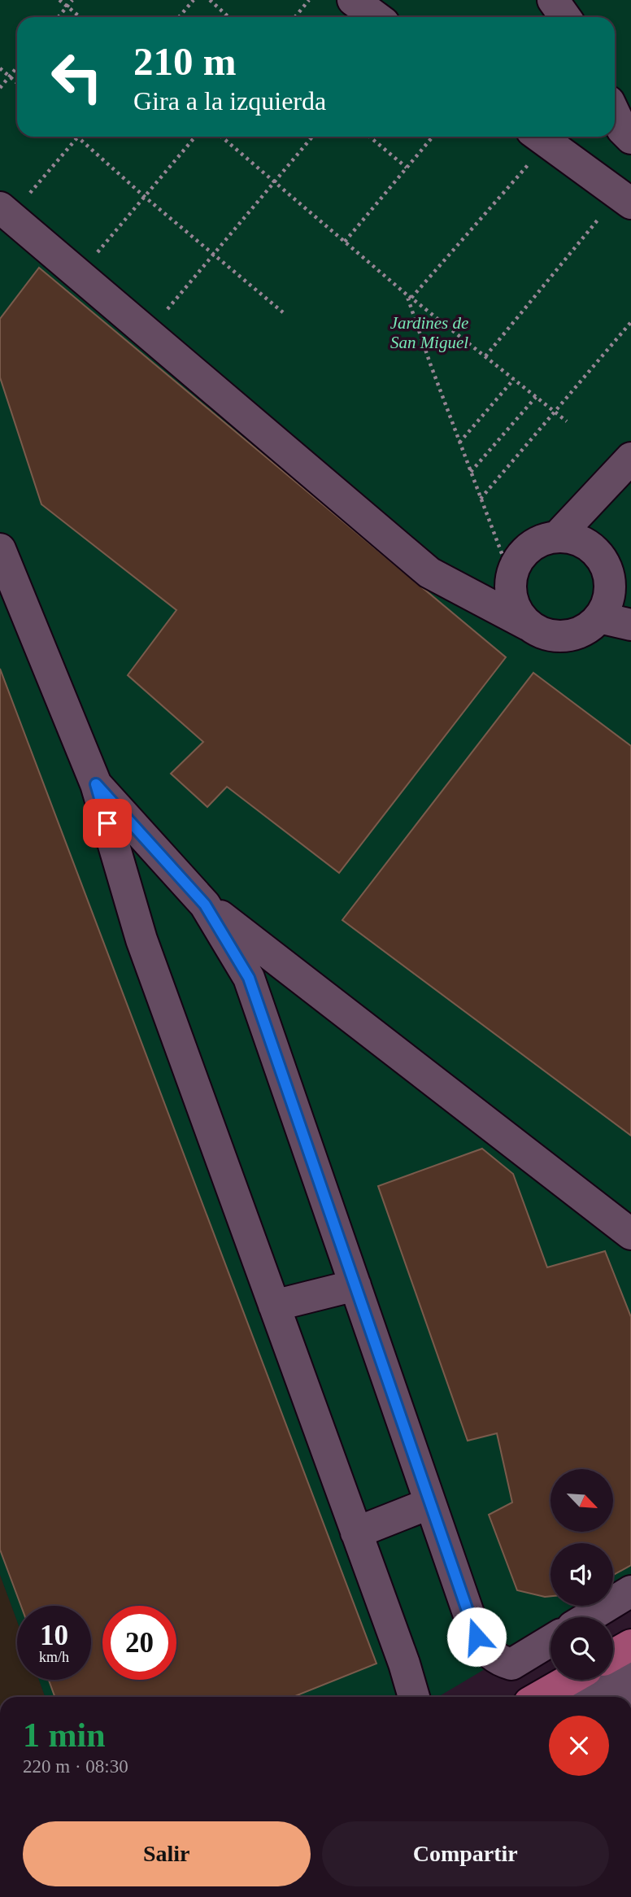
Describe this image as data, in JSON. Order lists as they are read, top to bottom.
{
  "parks": ["Jardines de San Miguel"],
  "north": "bottom right",
  "page": {
    "turn": ["210 m", "Gira a la izquierda"],
    "speed": "10 km/h",
    "limit": "20",
    "heading": ["1 min", "220 m · 08:30"],
    "buttons": ["Salir", "Compartir"]
  }
}
